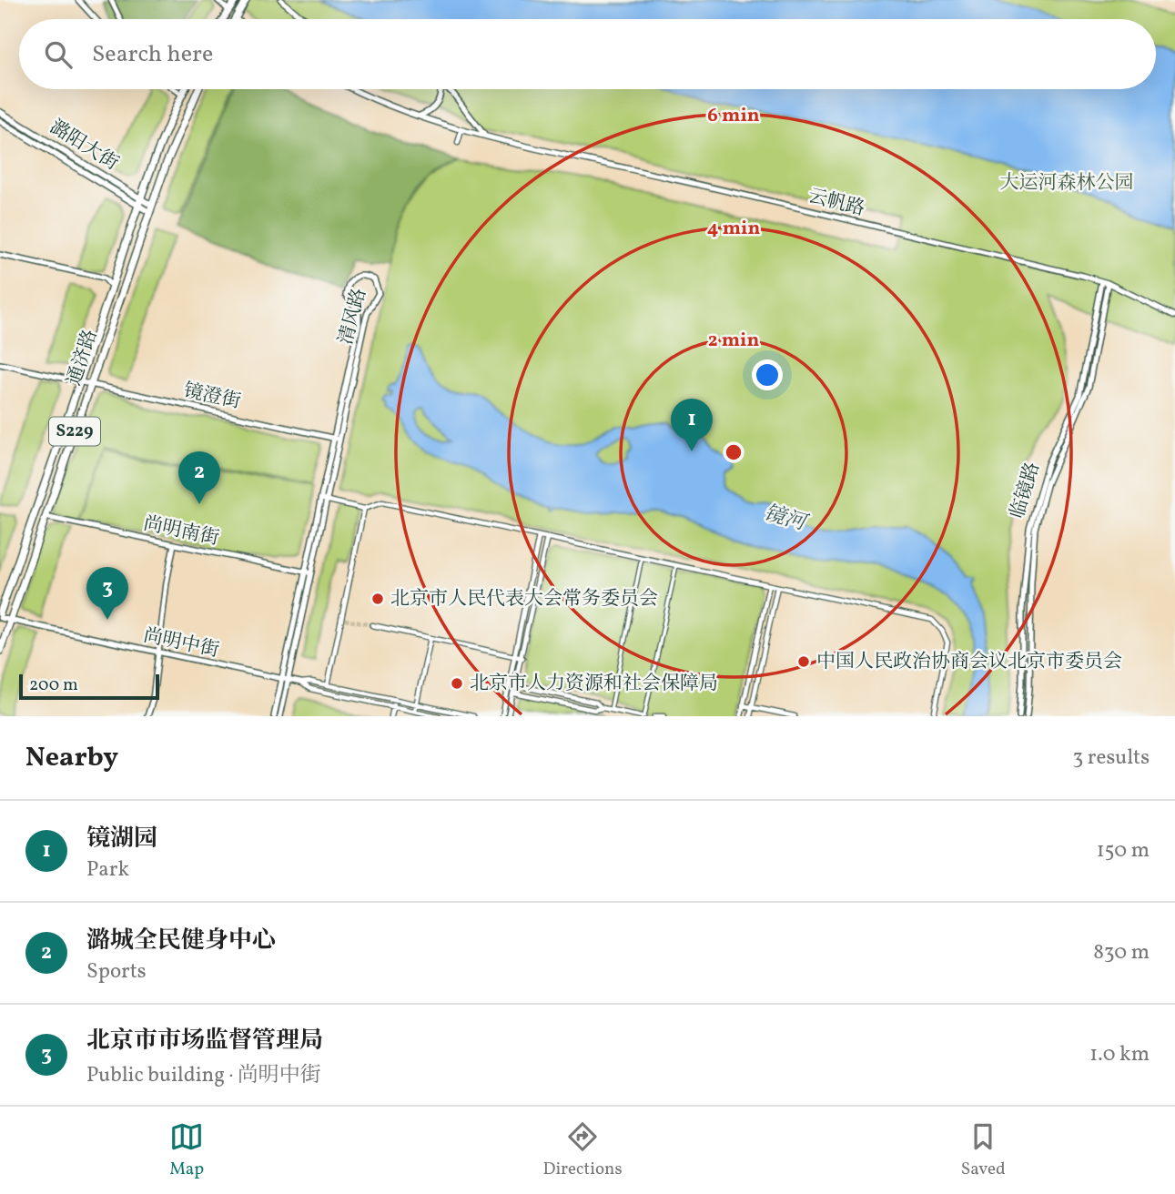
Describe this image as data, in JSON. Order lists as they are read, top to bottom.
{
  "streets": {
    "main road": ["潞阳大街", "通济路", "S229"],
    "street": [
      "云帆路",
      "清风路",
      "镜澄街",
      "临镜路",
      "尚明南街",
      "尚明中街"
    ]
  },
  "crossings": [
    ["潞阳大街", "通济路"],
    ["云帆路", "临镜路"],
    ["清风路", "镜澄街"],
    ["清风路", "尚明南街"],
    ["清风路", "尚明中街"],
    ["通济路", "镜澄街"],
    ["通济路", "尚明南街"],
    ["通济路", "尚明中街"]
  ],
  "water": ["镜河"],
  "parks": ["大运河森林公园"],
  "places": ["北京市人民代表大会常务委员会", "中国人民政治协商会议北京市委员会", "北京市人力资源和社会保障局"],
  "scale_bar": "200 m",
  "page": {
    "search": "Search here",
    "pins": ["1", "2", "3"],
    "scale": "200 m",
    "heading": ["Nearby", "3 results"],
    "list": [
      {
        "mark": "1",
        "name": "镜湖园",
        "note": "Park",
        "value": "150 m"
      },
      {
        "mark": "2",
        "name": "潞城全民健身中心",
        "note": "Sports",
        "value": "830 m"
      },
      {
        "mark": "3",
        "name": "北京市市场监督管理局",
        "note": "Public building · 尚明中街",
        "value": "1.0 km"
      }
    ],
    "nav": ["Map", "Directions", "Saved"]
  },
  "rings": ["6 min", "4 min", "2 min"]
}
